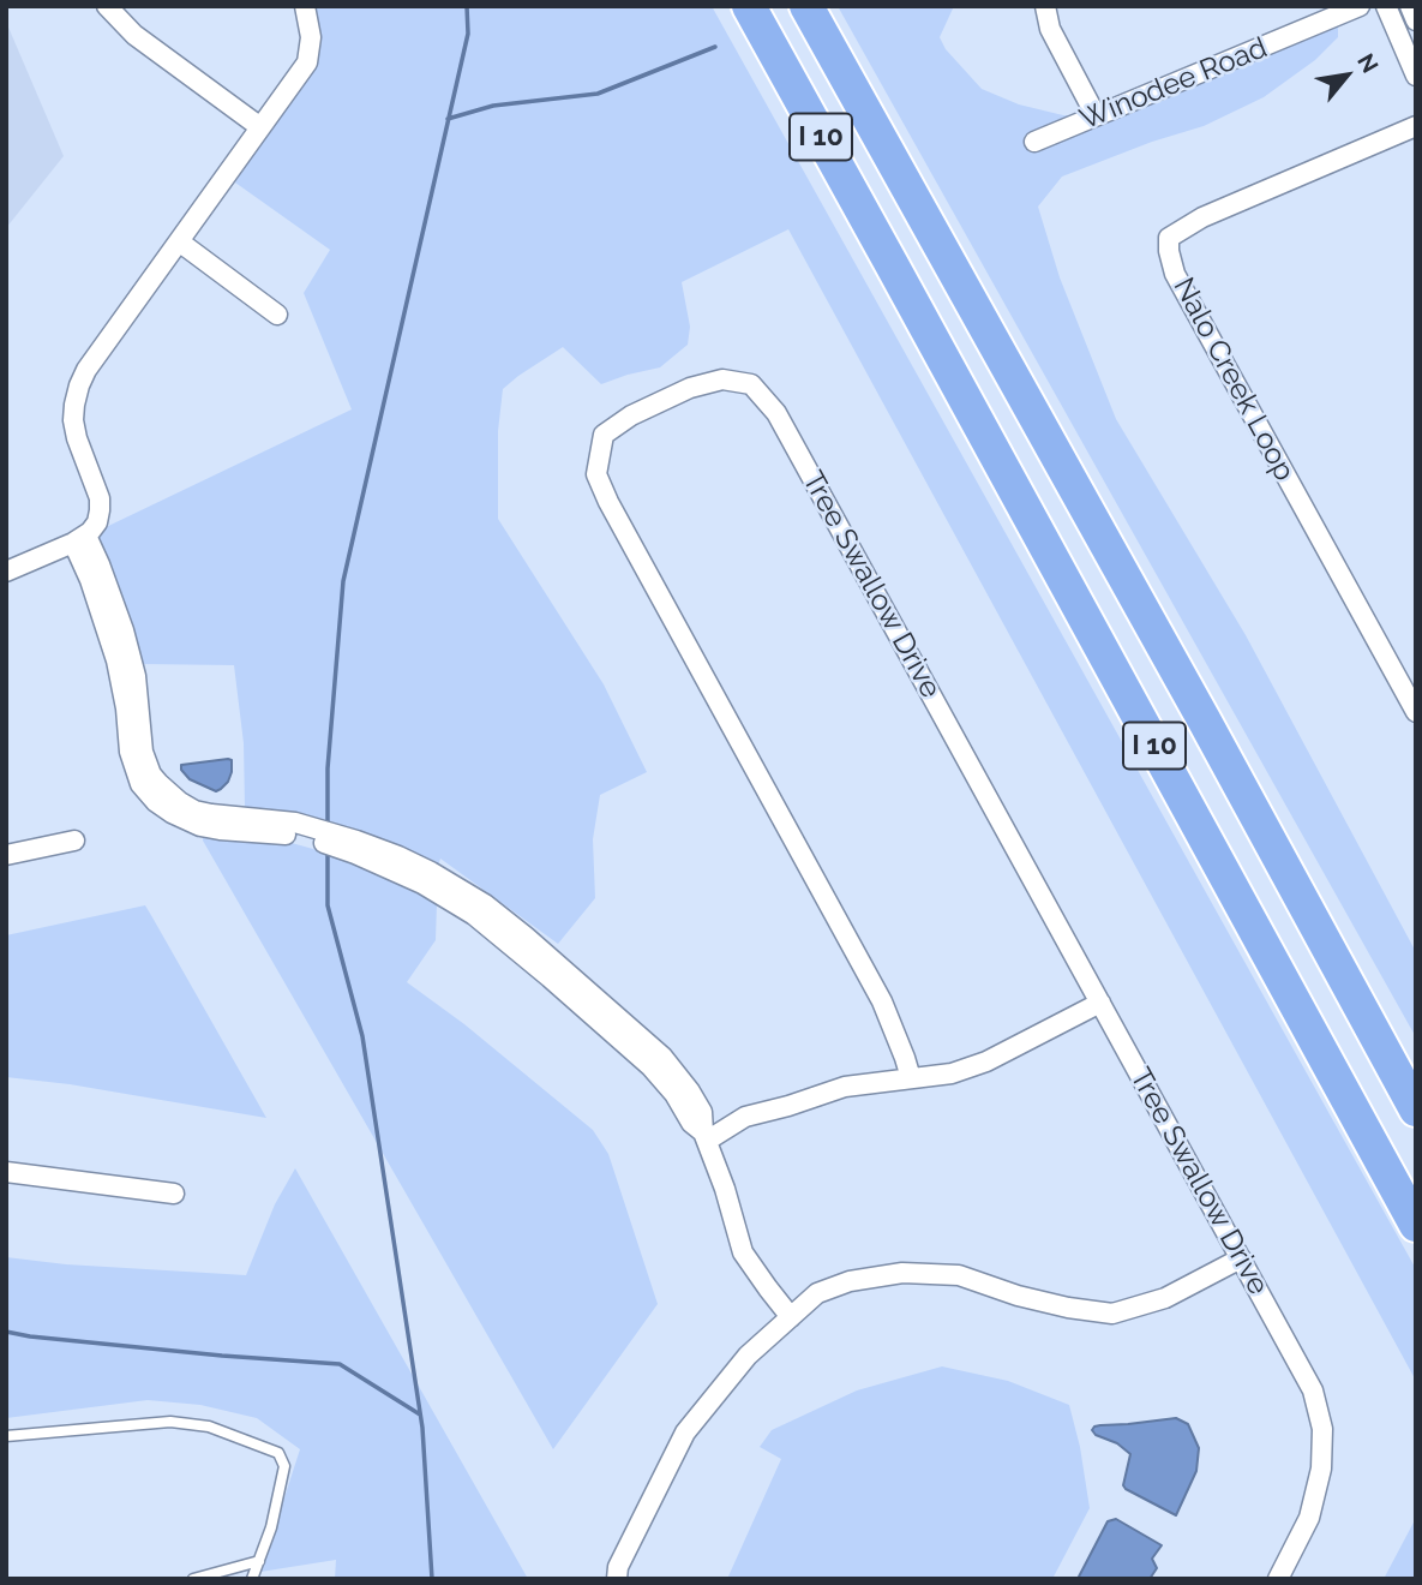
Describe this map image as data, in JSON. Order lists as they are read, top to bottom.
{
  "streets": {
    "highway": ["I 10"],
    "street": ["Winodee Road", "Nalo Creek Loop", "Tree Swallow Drive"]
  },
  "north": "top right"
}
